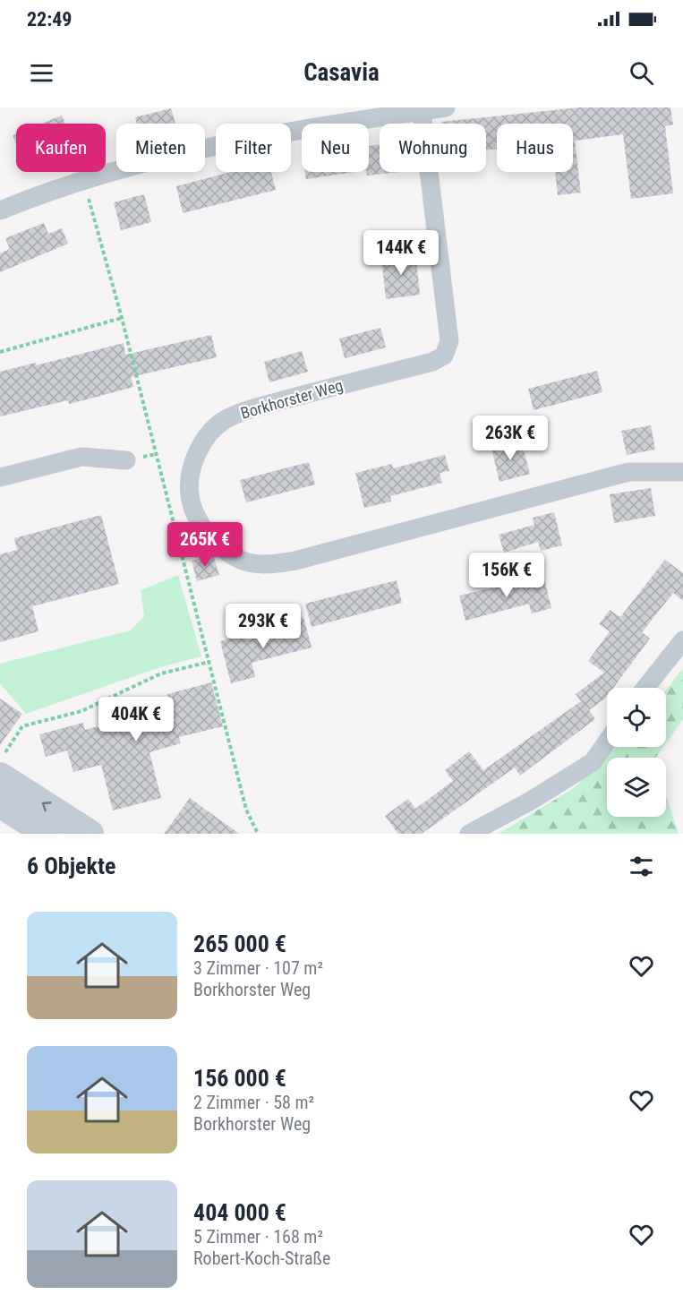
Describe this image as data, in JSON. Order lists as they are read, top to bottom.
{
  "streets": {
    "street": ["Borkhorster Weg"]
  },
  "page": {
    "status": "22:49",
    "header": "Casavia",
    "chip": [
      "Kaufen",
      "Mieten",
      "Filter",
      "Neu",
      "Wohnung",
      "Haus"
    ],
    "price": [
      "144K €",
      "263K €",
      "265K €",
      "156K €",
      "293K €",
      "404K €"
    ],
    "heading": "6 Objekte",
    "list": [
      {
        "name": "265 000 €",
        "note": "3 Zimmer · 107 m² · Borkhorster Weg"
      },
      {
        "name": "156 000 €",
        "note": "2 Zimmer · 58 m² · Borkhorster Weg"
      },
      {
        "name": "404 000 €",
        "note": "5 Zimmer · 168 m² · Robert-Koch-Straße"
      }
    ]
  }
}
